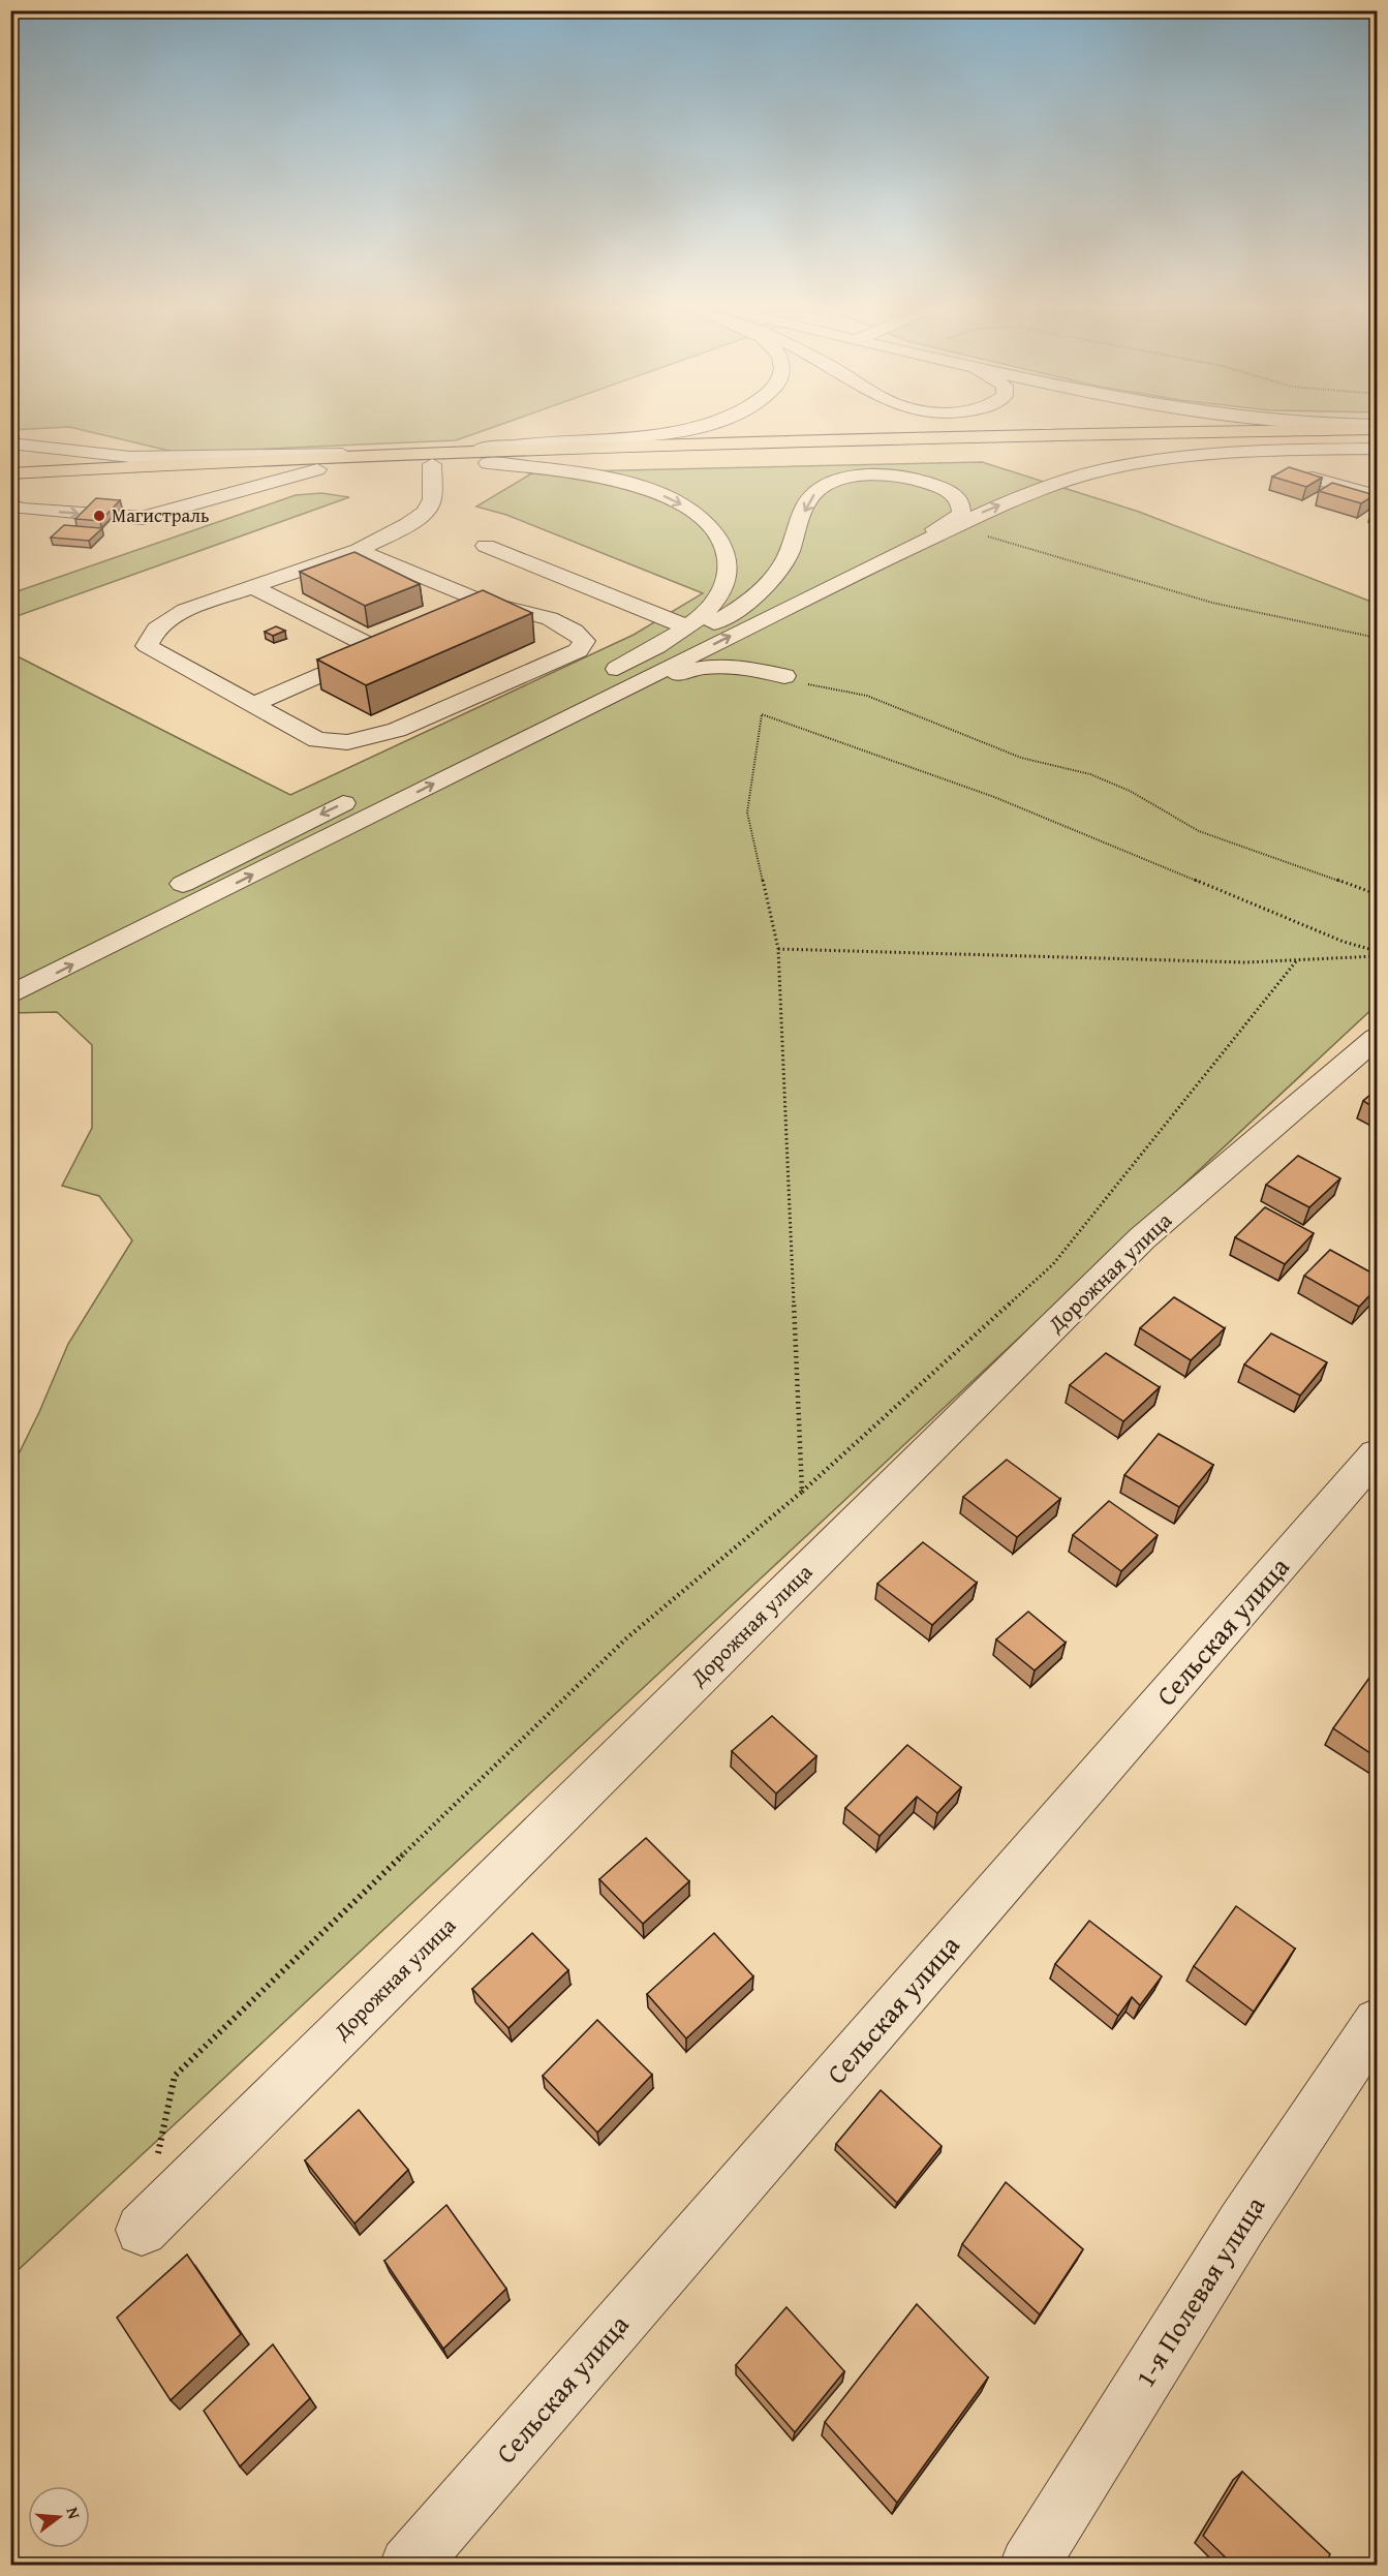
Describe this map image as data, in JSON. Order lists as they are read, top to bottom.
{
  "streets": {
    "street": ["Дорожная улица", "Сельская улица", "1-я Полевая улица"]
  },
  "places": ["Магистраль"],
  "north": "right"
}
